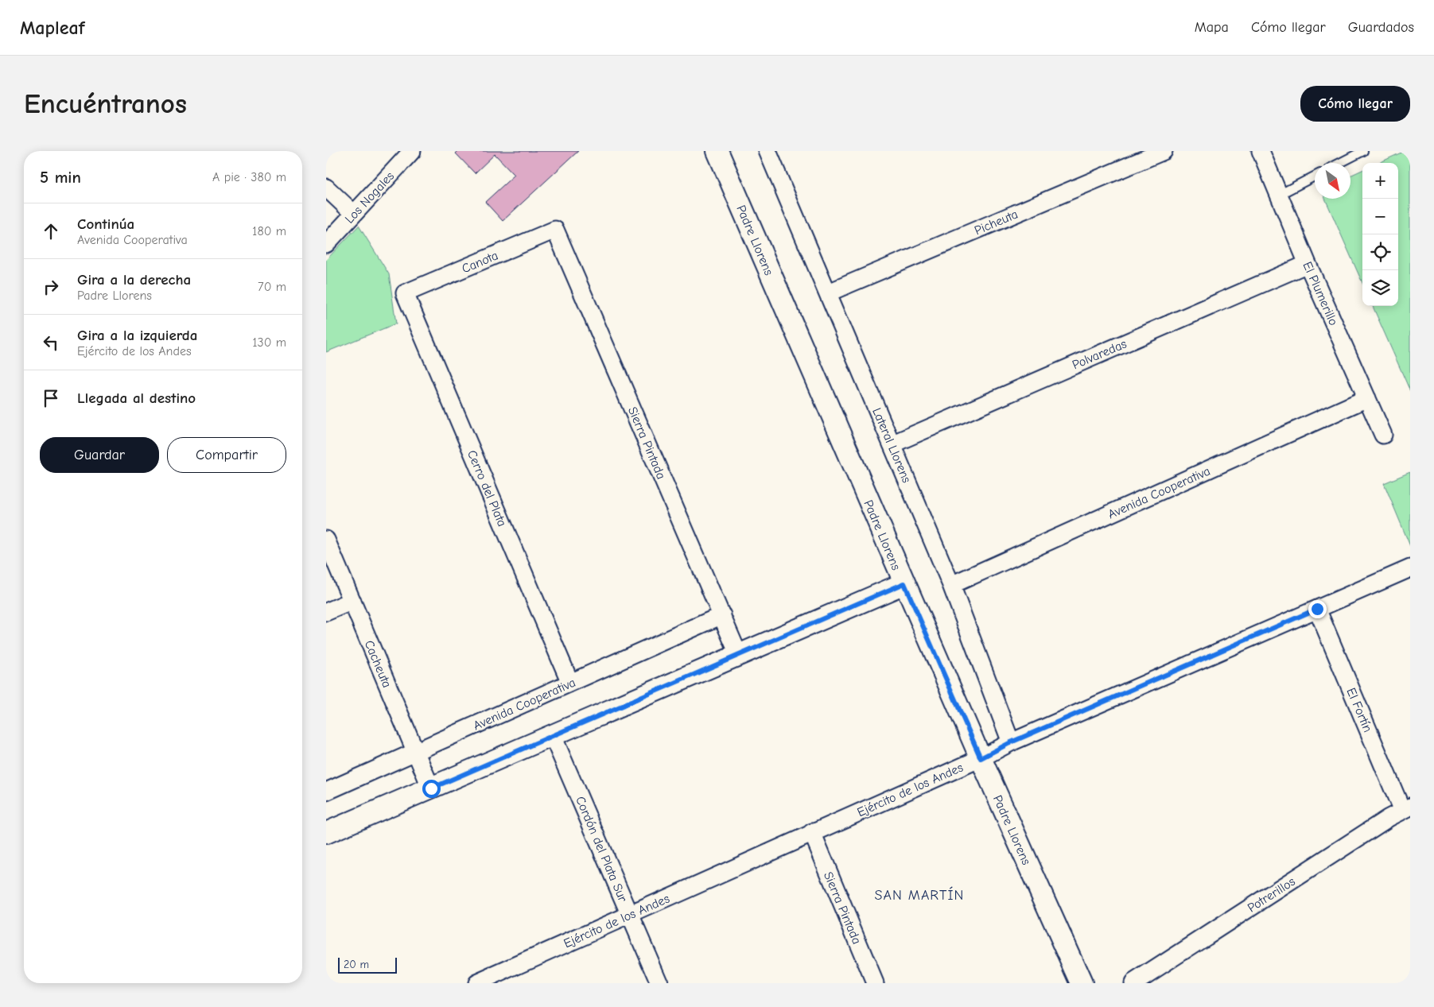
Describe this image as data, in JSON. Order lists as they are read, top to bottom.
{
  "streets": {
    "street": [
      "Los Nogales",
      "Picheuta",
      "Padre Llorens",
      "Canota",
      "El Plumerillo",
      "Polvaredas",
      "Sierra Pintada",
      "Lateral Llorens",
      "Cerro del Plata",
      "Avenida Cooperativa",
      "Cacheuta",
      "El Fortín",
      "Ejército de los Andes",
      "Cordón del Plata Sur",
      "Potrerillos"
    ]
  },
  "crossings": [
    ["Picheuta", "Lateral Llorens"],
    ["Padre Llorens", "Ejército de los Andes"],
    ["Canota", "Sierra Pintada"],
    ["Canota", "Cerro del Plata"],
    ["El Plumerillo", "Polvaredas"],
    ["El Plumerillo", "Avenida Cooperativa"],
    ["Polvaredas", "Lateral Llorens"],
    ["Sierra Pintada", "Avenida Cooperativa"],
    ["Sierra Pintada", "Ejército de los Andes"],
    ["Lateral Llorens", "Avenida Cooperativa"],
    ["Lateral Llorens", "Ejército de los Andes"],
    ["Cerro del Plata", "Avenida Cooperativa"],
    ["Avenida Cooperativa", "Cacheuta"],
    ["El Fortín", "Ejército de los Andes"],
    ["El Fortín", "Potrerillos"],
    ["Ejército de los Andes", "Cordón del Plata Sur"]
  ],
  "districts": ["SAN MARTÍN"],
  "scale_bar": "20 m",
  "north": "bottom right",
  "page": {
    "header": "Mapleaf",
    "nav": ["Mapa", "Cómo llegar", "Guardados"],
    "buttons": [
      "Cómo llegar",
      ["Guardar", "Compartir"]
    ],
    "title": "Encuéntranos",
    "heading": ["5 min", "A pie · 380 m"],
    "map_buttons": ["+", "−"],
    "list": [
      ["Continúa", "Avenida Cooperativa", "180 m"],
      ["Gira a la derecha", "Padre Llorens", "70 m"],
      ["Gira a la izquierda", "Ejército de los Andes", "130 m"],
      "Llegada al destino"
    ],
    "scale": "20 m"
  }
}
